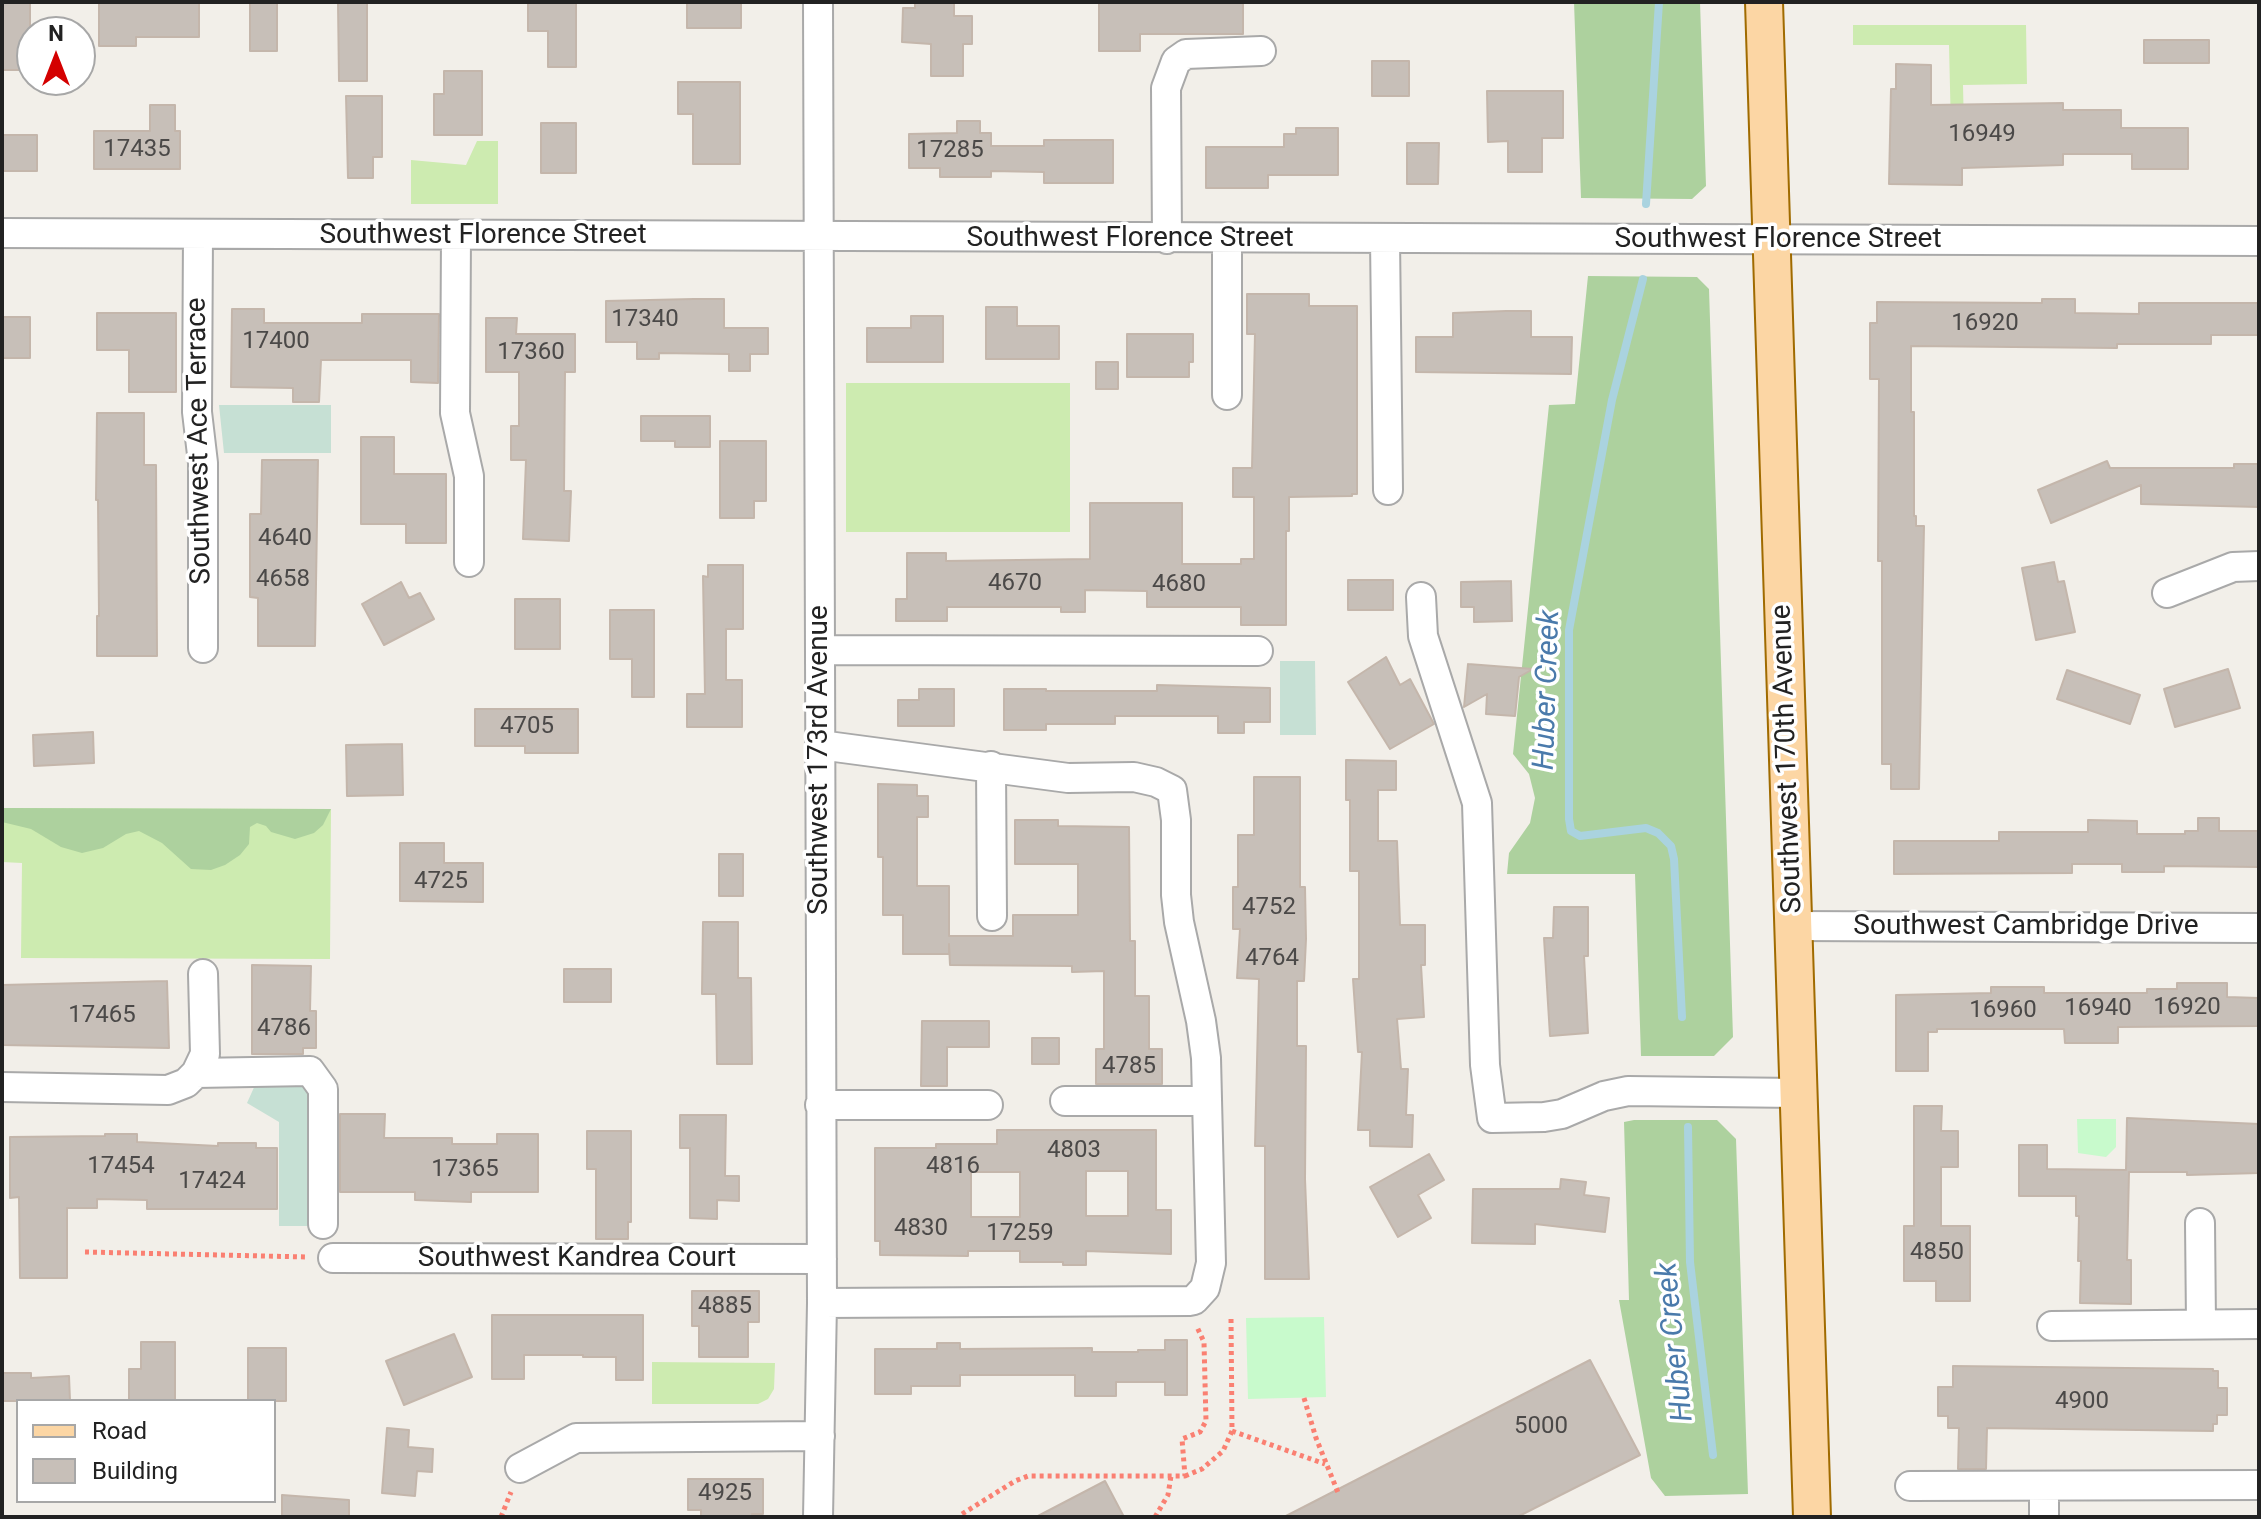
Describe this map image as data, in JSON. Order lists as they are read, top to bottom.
{
  "streets": {
    "main road": ["Southwest 170th Avenue"],
    "street": [
      "Southwest Florence Street",
      "Southwest Ace Terrace",
      "Southwest 173rd Avenue",
      "Southwest Cambridge Drive",
      "Southwest Kandrea Court"
    ]
  },
  "crossings": [
    ["Southwest Florence Street", "Southwest Ace Terrace"],
    ["Southwest Florence Street", "Southwest 170th Avenue"],
    ["Southwest Florence Street", "Southwest 173rd Avenue"],
    ["Southwest 170th Avenue", "Southwest Cambridge Drive"],
    ["Southwest 173rd Avenue", "Southwest Kandrea Court"]
  ],
  "water": ["Huber Creek"],
  "house_numbers": [
    "16949",
    "17435",
    "17285",
    "17340",
    "16920",
    "17400",
    "17360",
    "4640",
    "4658",
    "4670",
    "4680",
    "4705",
    "4725",
    "4752",
    "4764",
    "16920",
    "16940",
    "16960",
    "17465",
    "4786",
    "4785",
    "4803",
    "17454",
    "4816",
    "17365",
    "17424",
    "4830",
    "17259",
    "4850",
    "4885",
    "4900",
    "5000",
    "4925"
  ],
  "legend": ["Road", "Building"],
  "north": "top"
}
